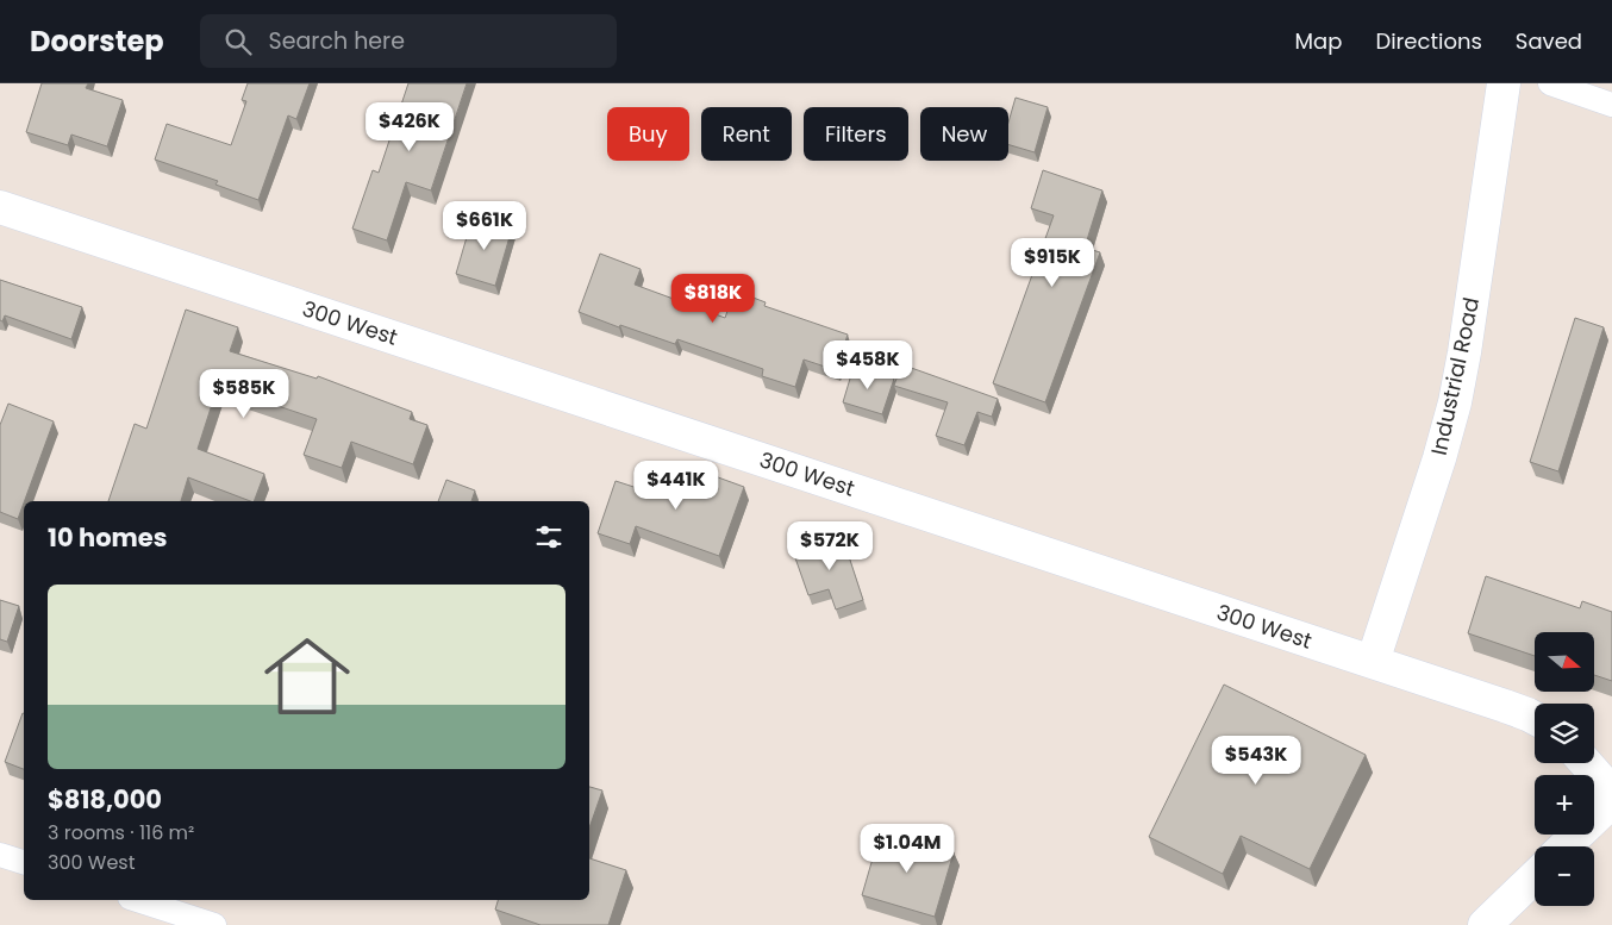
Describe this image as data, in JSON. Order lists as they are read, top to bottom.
{
  "streets": {
    "street": ["300 West", "Industrial Road"]
  },
  "crossings": [
    ["300 West", "Industrial Road"]
  ],
  "north": "right",
  "page": {
    "header": "Doorstep",
    "search": "Search here",
    "nav": ["Map", "Directions", "Saved"],
    "price": [
      "$426K",
      "$661K",
      "$915K",
      "$818K",
      "$458K",
      "$585K",
      "$441K",
      "$572K",
      "$543K",
      "$1.04M"
    ],
    "chip": [
      "Buy",
      "Rent",
      "Filters",
      "New"
    ],
    "heading": "10 homes",
    "list": [
      {
        "name": "$818,000",
        "note": "3 rooms · 116 m² · 300 West"
      }
    ],
    "map_buttons": ["+", "−"]
  }
}
